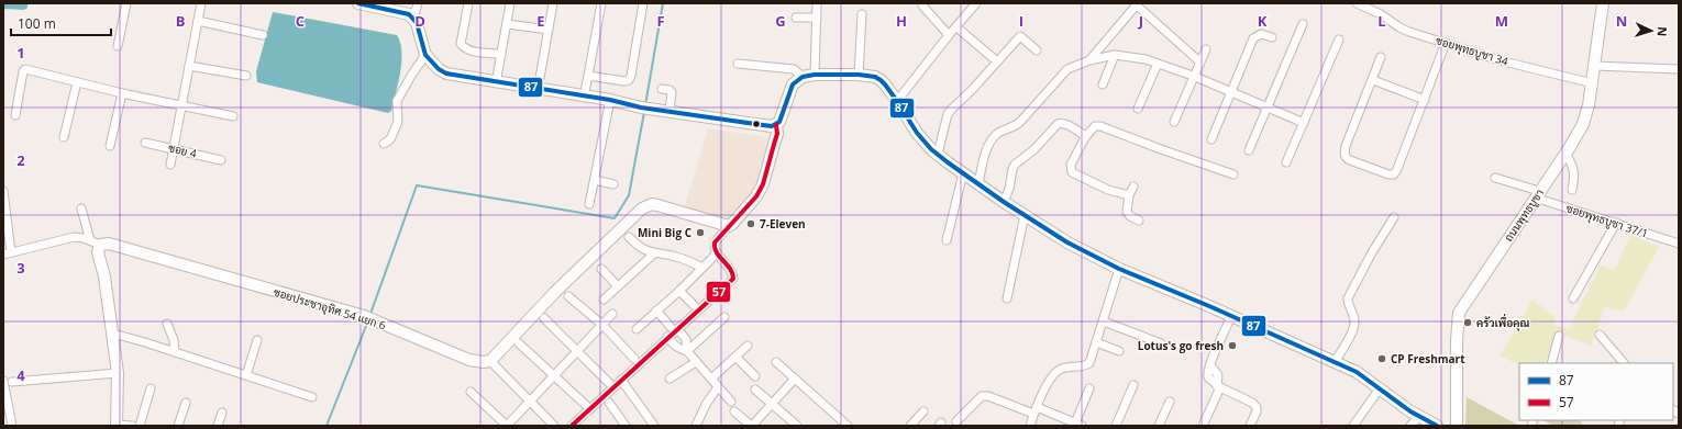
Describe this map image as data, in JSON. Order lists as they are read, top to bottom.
{
  "streets": {
    "street": [
      "ซอยพุทธบูชา 34",
      "ซอย 4",
      "ถนนพุทธบูชา",
      "ซอยพุทธบูชา 37/1",
      "ซอยประชาอุทิศ 54 แยก 6"
    ]
  },
  "crossings": [
    ["ซอยพุทธบูชา 34", "ถนนพุทธบูชา"],
    ["ถนนพุทธบูชา", "ซอยพุทธบูชา 37/1"]
  ],
  "places": [
    "7-Eleven",
    "Mini Big C",
    "ครัวเพื่อคุณ",
    "Lotus's go fresh",
    "CP Freshmart"
  ],
  "lines": ["transit line 87", "transit line 57"],
  "legend": ["87", "57"],
  "scale_bar": "100 m",
  "north": "right",
  "grid": {
    "columns": [
      "B",
      "C",
      "D",
      "E",
      "F",
      "G",
      "H",
      "I",
      "J",
      "K",
      "L",
      "M",
      "N"
    ],
    "rows": [
      "1",
      "2",
      "3",
      "4"
    ]
  }
}
